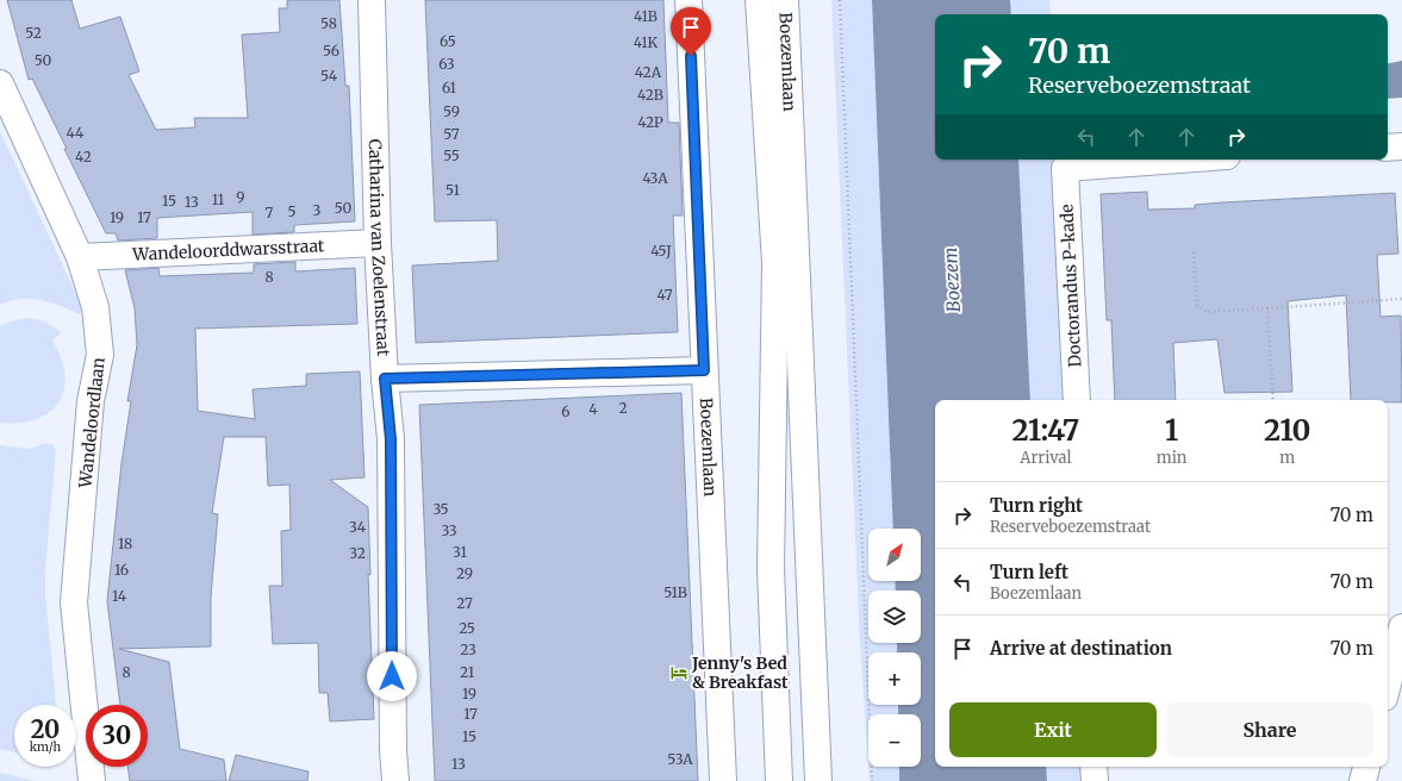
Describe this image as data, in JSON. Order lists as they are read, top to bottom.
{
  "streets": {
    "street": [
      "Boezemlaan",
      "Catharina van Zoelenstraat",
      "Wandeloorddwarsstraat",
      "Doctorandus P-kade",
      "Wandeloordlaan"
    ]
  },
  "crossings": [
    ["Catharina van Zoelenstraat", "Wandeloorddwarsstraat"],
    ["Wandeloorddwarsstraat", "Wandeloordlaan"]
  ],
  "water": ["Boezem"],
  "places": {
    "hotel": ["Jenny's Bed & Breakfast"]
  },
  "house_numbers": [
    "41B",
    "58",
    "52",
    "65",
    "41K",
    "56",
    "50",
    "63",
    "42A",
    "54",
    "61",
    "42B",
    "59",
    "42P",
    "44",
    "57",
    "55",
    "42",
    "43A",
    "51",
    "9",
    "11",
    "15",
    "13",
    "50",
    "3",
    "5",
    "7",
    "19",
    "17",
    "45J",
    "8",
    "47",
    "2",
    "4",
    "6",
    "35",
    "34",
    "33",
    "18",
    "31",
    "32",
    "16",
    "29",
    "51B",
    "14",
    "27",
    "25",
    "23",
    "8",
    "21",
    "19",
    "17",
    "15",
    "53A",
    "13"
  ],
  "north": "top right",
  "page": {
    "turn": ["70 m", "Reserveboezemstraat"],
    "eta": [
      "21:47",
      "Arrival",
      "1",
      "min",
      "210",
      "m"
    ],
    "list": [
      {
        "name": "Turn right",
        "note": "Reserveboezemstraat",
        "value": "70 m"
      },
      {
        "name": "Turn left",
        "note": "Boezemlaan",
        "value": "70 m"
      },
      {
        "name": "Arrive at destination",
        "value": "70 m"
      }
    ],
    "map_buttons": ["+", "−"],
    "buttons": ["Exit", "Share"],
    "speed": "20 km/h",
    "limit": "30"
  }
}
